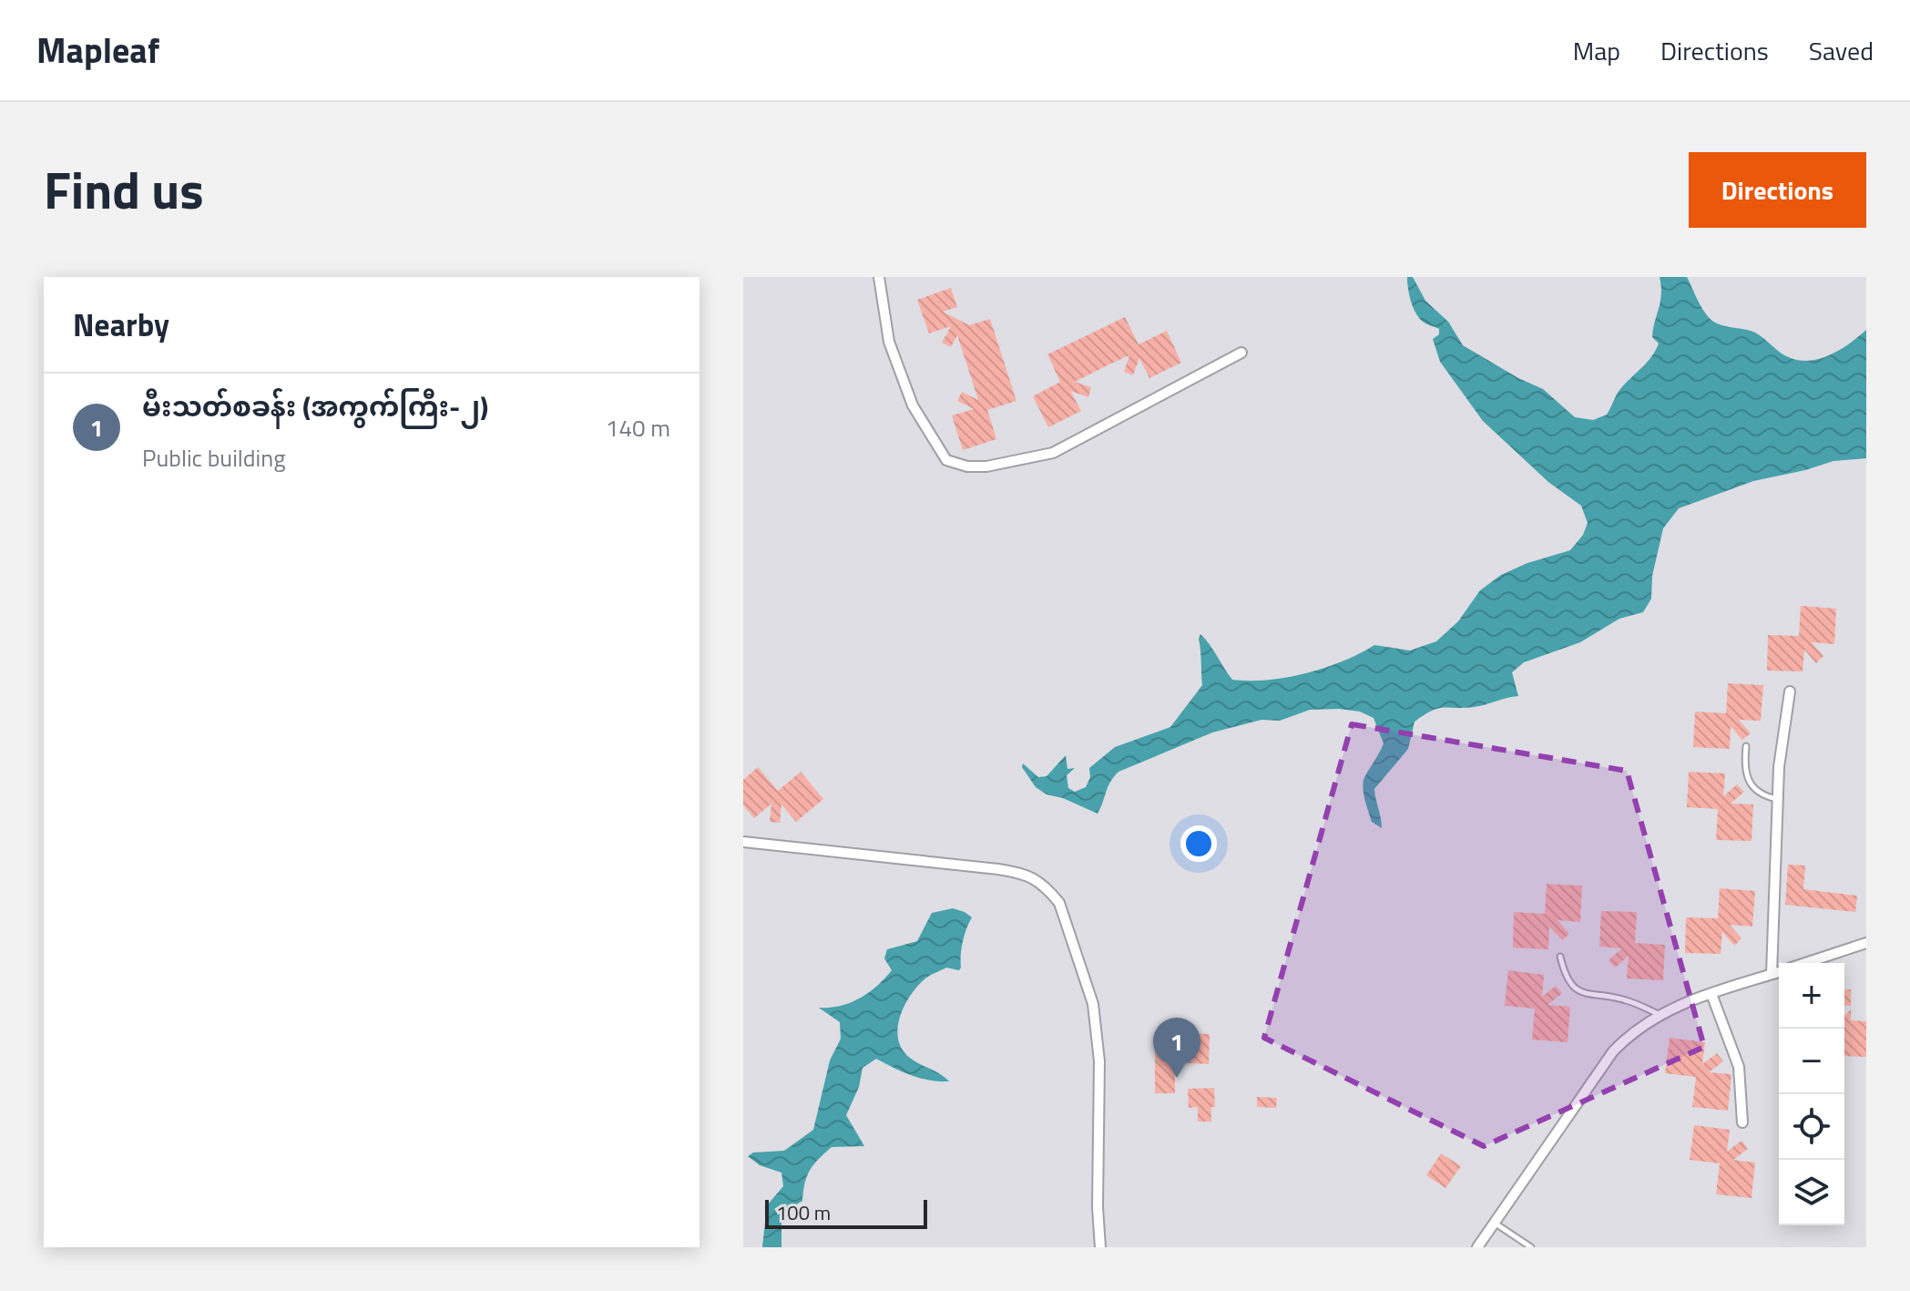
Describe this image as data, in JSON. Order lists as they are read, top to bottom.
{
  "scale_bar": "100 m",
  "page": {
    "header": "Mapleaf",
    "nav": ["Map", "Directions", "Saved"],
    "title": "Find us",
    "buttons": "Directions",
    "heading": "Nearby",
    "list": [
      {
        "mark": "1",
        "name": "မီးသတ်စခန်း (အကွက်ကြီး-၂)",
        "note": "Public building",
        "value": "140 m"
      }
    ],
    "map_buttons": ["+", "−"],
    "pins": "1",
    "scale": "100 m"
  }
}
